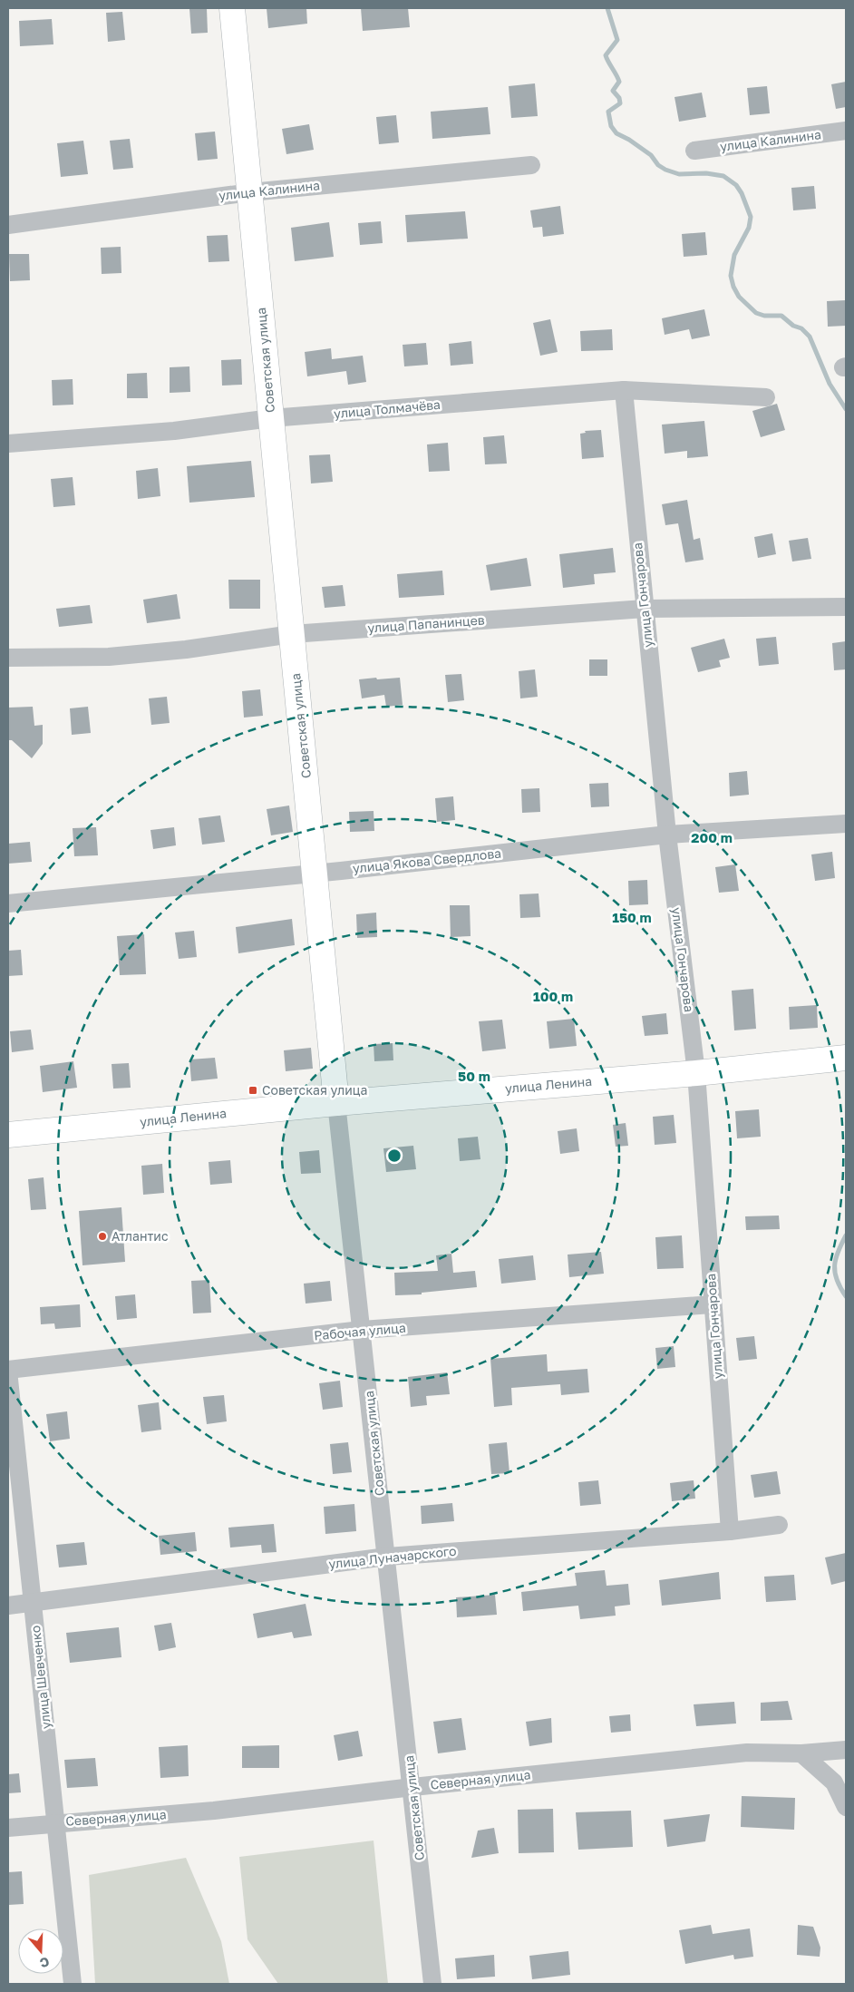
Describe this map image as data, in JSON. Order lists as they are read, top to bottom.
{
  "streets": {
    "street": [
      "улица Калинина",
      "Советская улица",
      "улица Толмачёва",
      "улица Гончарова",
      "улица Папанинцев",
      "улица Якова Свердлова",
      "улица Ленина",
      "Рабочая улица",
      "улица Луначарского",
      "улица Шевченко",
      "Северная улица"
    ]
  },
  "crossings": [
    ["улица Калинина", "Советская улица"],
    ["Советская улица", "улица Толмачёва"],
    ["Советская улица", "улица Папанинцев"],
    ["Советская улица", "улица Якова Свердлова"],
    ["Советская улица", "улица Ленина"],
    ["Советская улица", "Рабочая улица"],
    ["Советская улица", "улица Луначарского"],
    ["Советская улица", "Северная улица"],
    ["улица Толмачёва", "улица Гончарова"],
    ["улица Гончарова", "улица Папанинцев"],
    ["улица Гончарова", "улица Якова Свердлова"],
    ["улица Гончарова", "улица Ленина"],
    ["улица Гончарова", "Рабочая улица"],
    ["улица Гончарова", "улица Луначарского"],
    ["Рабочая улица", "улица Шевченко"],
    ["улица Луначарского", "улица Шевченко"],
    ["улица Шевченко", "Северная улица"]
  ],
  "places": {
    "transit": ["Советская улица"],
    "other": ["Атлантис"]
  },
  "north": "bottom",
  "rings": [
    "200 m",
    "150 m",
    "100 m",
    "50 m"
  ]
}
